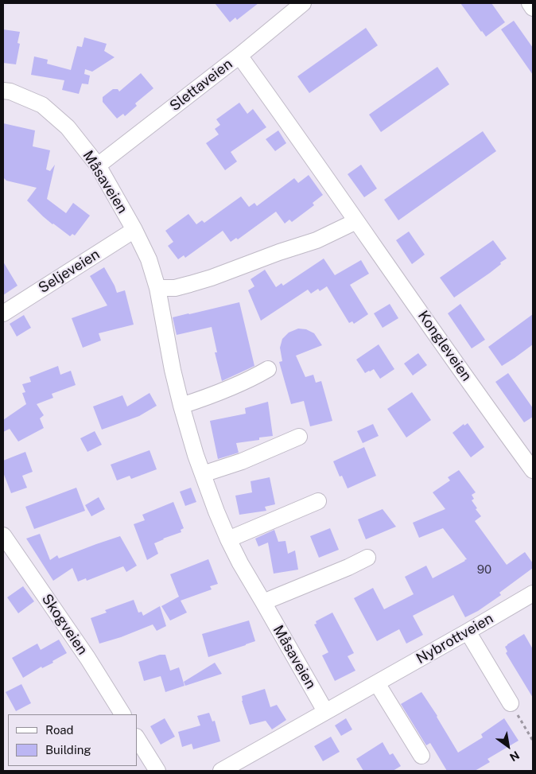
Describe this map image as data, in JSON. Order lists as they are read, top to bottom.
{
  "streets": {
    "street": [
      "Slettaveien",
      "Måsaveien",
      "Seljeveien",
      "Kongleveien",
      "Skogveien",
      "Nybrottveien"
    ]
  },
  "crossings": [
    ["Slettaveien", "Måsaveien"],
    ["Slettaveien", "Kongleveien"],
    ["Måsaveien", "Seljeveien"],
    ["Måsaveien", "Nybrottveien"]
  ],
  "house_numbers": ["90"],
  "legend": ["Road", "Building"],
  "north": "bottom right"
}
